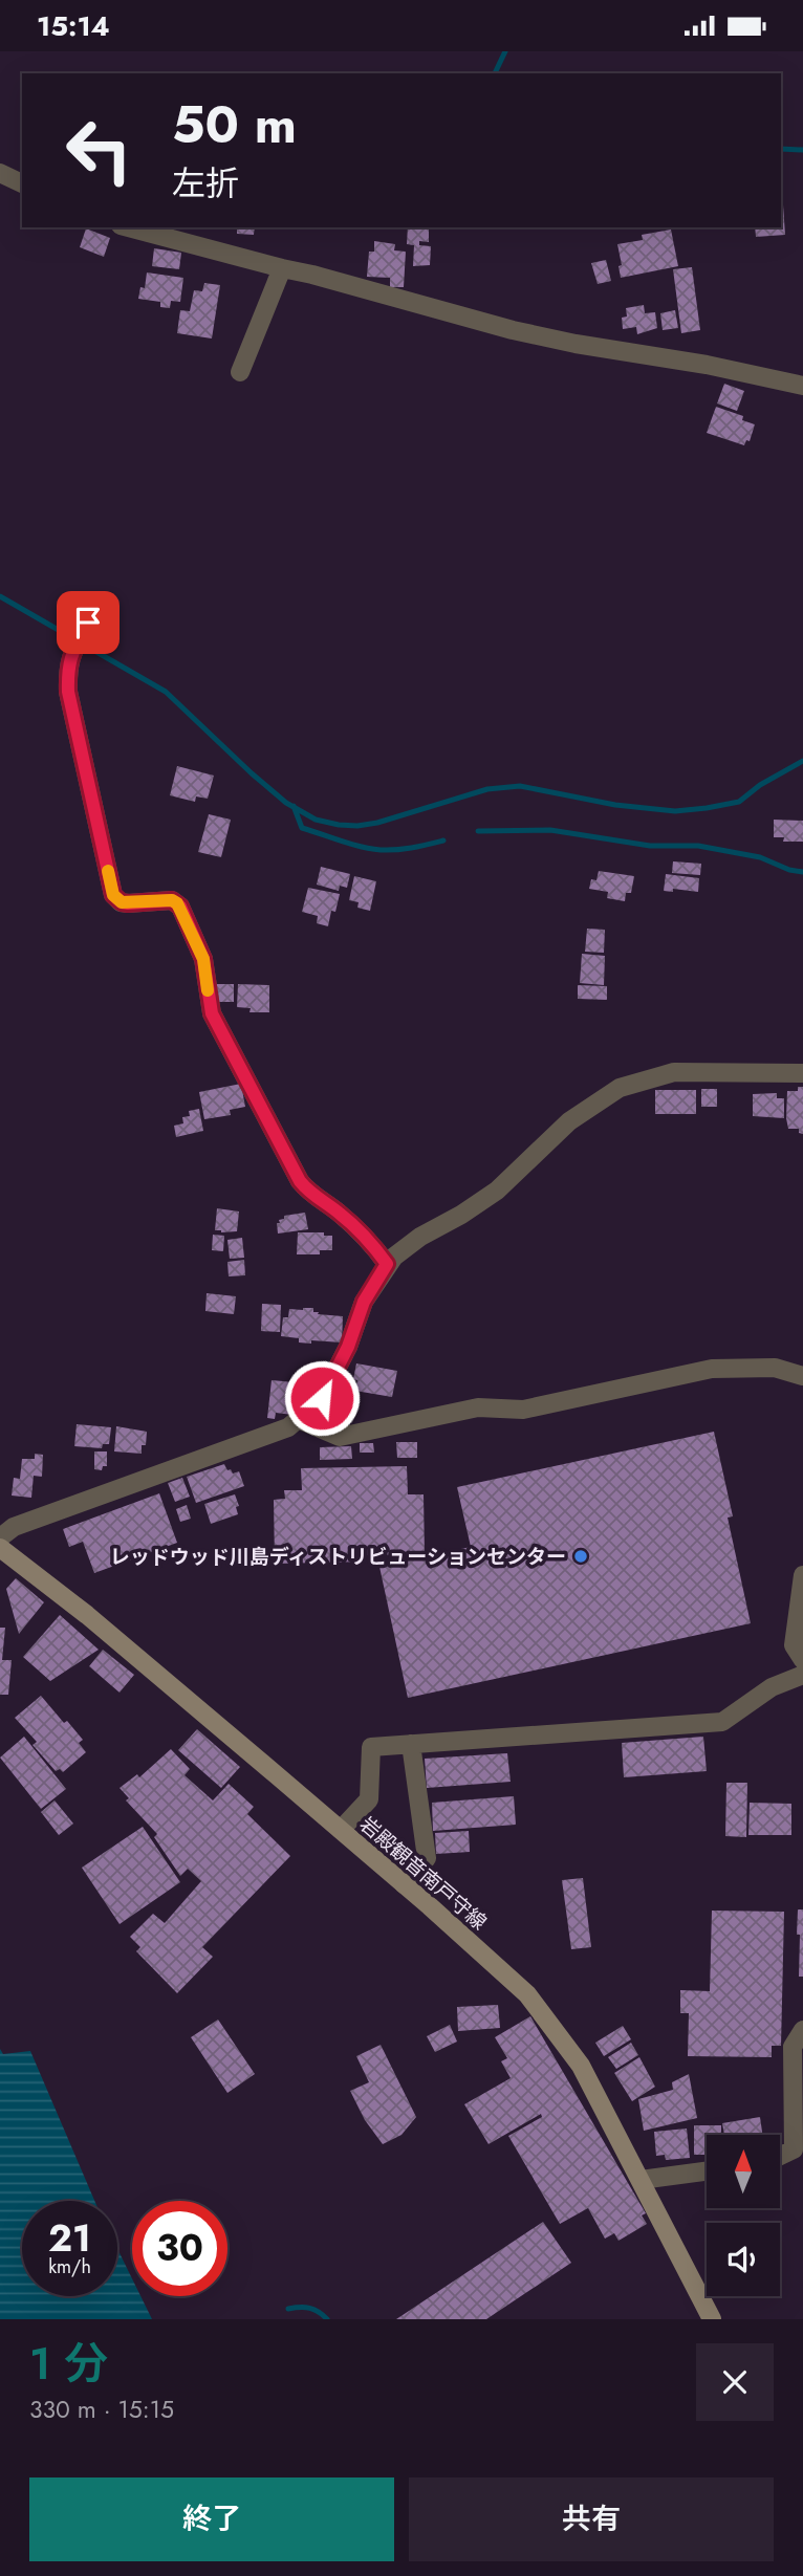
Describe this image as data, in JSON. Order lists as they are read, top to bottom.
{
  "streets": {
    "main road": ["岩殿観音南戸守線"]
  },
  "places": ["レッドウッド川島ディストリビューションセンター"],
  "north": "top",
  "page": {
    "status": "15:14",
    "turn": ["50 m", "左折"],
    "speed": "21 km/h",
    "limit": "30",
    "heading": ["1 分", "330 m · 15:15"],
    "buttons": ["終了", "共有"]
  }
}
